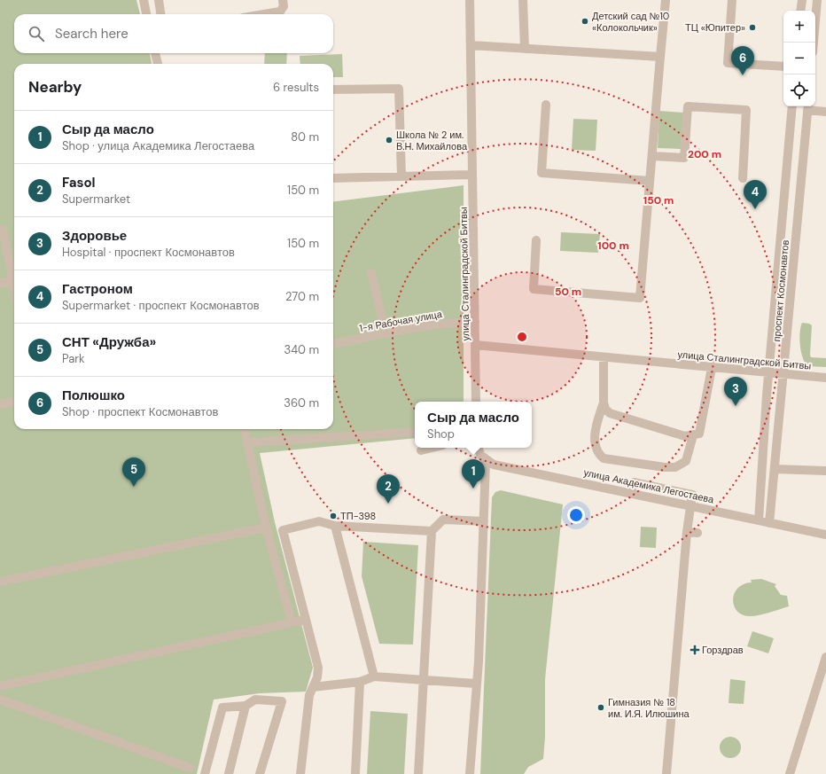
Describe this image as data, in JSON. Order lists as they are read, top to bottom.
{
  "streets": {
    "street": [
      "улица Сталинградской Битвы",
      "проспект Космонавтов",
      "1-я Рабочая улица",
      "улица Академика Легостаева"
    ]
  },
  "crossings": [
    ["улица Сталинградской Битвы", "проспект Космонавтов"],
    ["улица Сталинградской Битвы", "1-я Рабочая улица"],
    ["проспект Космонавтов", "улица Академика Легостаева"]
  ],
  "places": {
    "other": [
      "Детский сад №10 «Колокольчик»",
      "ТЦ «Юпитер»",
      "Школа № 2 им. В.Н. Михайлова",
      "ТП-398",
      "Гимназия № 18 им. И.Я. Илюшина"
    ],
    "health": ["Горздрав"]
  },
  "page": {
    "map_buttons": ["+", "−"],
    "search": "Search here",
    "pins": [
      "6",
      "4",
      "3",
      "5",
      "1",
      "2"
    ],
    "heading": ["Nearby", "6 results"],
    "list": [
      {
        "mark": "1",
        "name": "Сыр да масло",
        "note": "Shop · улица Академика Легостаева",
        "value": "80 m"
      },
      {
        "mark": "2",
        "name": "Fasol",
        "note": "Supermarket",
        "value": "150 m"
      },
      {
        "mark": "3",
        "name": "Здоровье",
        "note": "Hospital · проспект Космонавтов",
        "value": "150 m"
      },
      {
        "mark": "4",
        "name": "Гастроном",
        "note": "Supermarket · проспект Космонавтов",
        "value": "270 m"
      },
      {
        "mark": "5",
        "name": "СНТ «Дружба»",
        "note": "Park",
        "value": "340 m"
      },
      {
        "mark": "6",
        "name": "Полюшко",
        "note": "Shop · проспект Космонавтов",
        "value": "360 m"
      }
    ],
    "popup": ["Сыр да масло", "Shop"]
  },
  "rings": [
    "200 m",
    "150 m",
    "100 m",
    "50 m"
  ]
}
